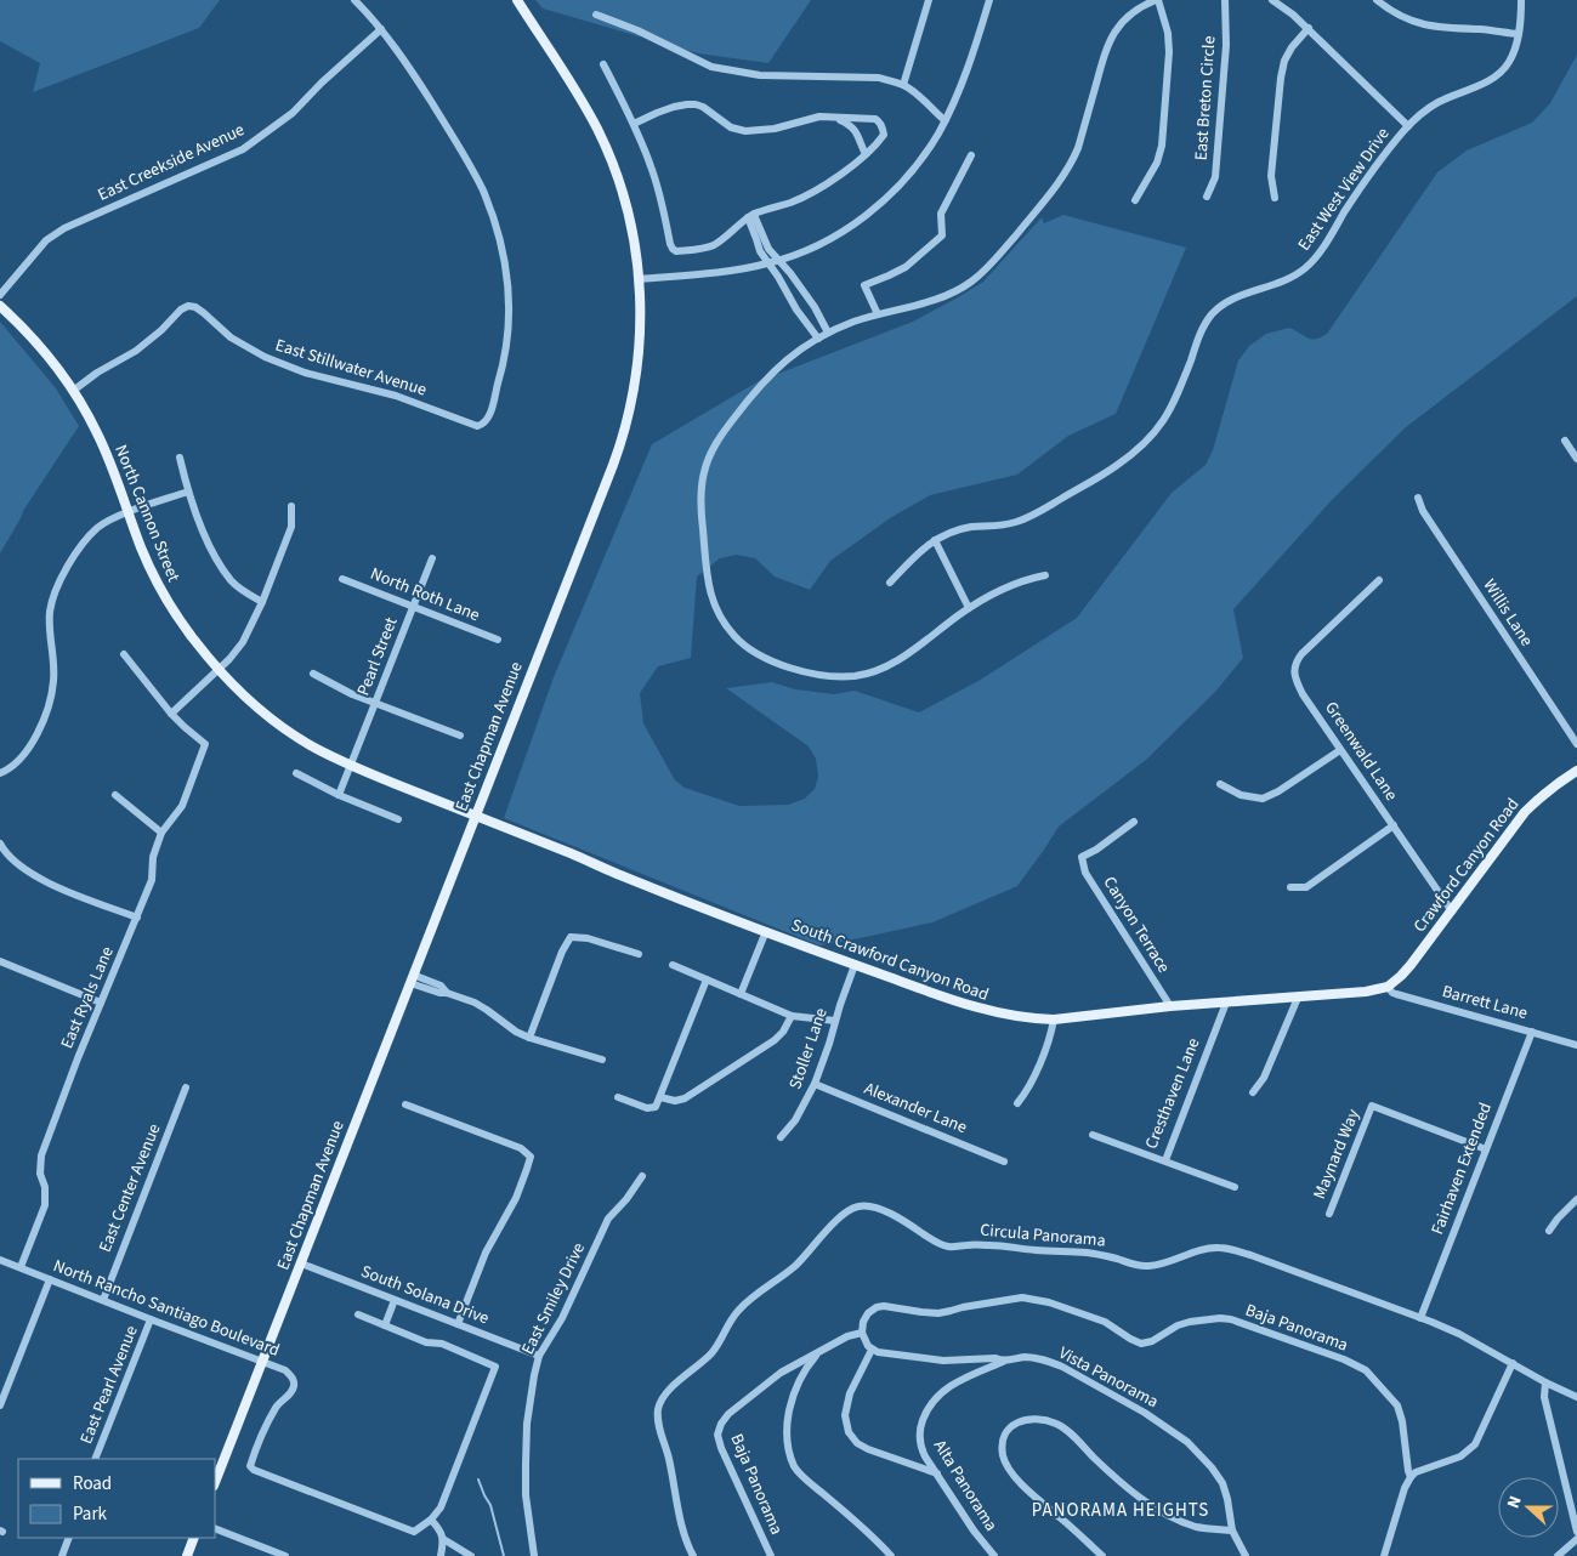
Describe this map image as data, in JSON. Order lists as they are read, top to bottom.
{
  "streets": {
    "main road": [
      "North Cannon Street",
      "East Chapman Avenue",
      "Crawford Canyon Road",
      "South Crawford Canyon Road"
    ],
    "street": [
      "East Breton Circle",
      "East Creekside Avenue",
      "East West View Drive",
      "East Stillwater Avenue",
      "North Roth Lane",
      "Willis Lane",
      "Pearl Street",
      "Greenwald Lane",
      "Canyon Terrace",
      "East Ryals Lane",
      "Barrett Lane",
      "Stoller Lane",
      "Cresthaven Lane",
      "Alexander Lane",
      "Maynard Way",
      "Fairhaven Extended",
      "East Center Avenue",
      "Circula Panorama",
      "South Solana Drive",
      "East Smiley Drive",
      "North Rancho Santiago Boulevard",
      "Baja Panorama",
      "Vista Panorama",
      "East Pearl Avenue",
      "Alta Panorama"
    ]
  },
  "crossings": [
    ["East Creekside Avenue", "East Stillwater Avenue"],
    ["East Stillwater Avenue", "North Cannon Street"],
    ["North Cannon Street", "Pearl Street"],
    ["North Cannon Street", "East Chapman Avenue"],
    ["North Cannon Street", "South Crawford Canyon Road"],
    ["North Roth Lane", "Pearl Street"],
    ["East Chapman Avenue", "South Crawford Canyon Road"],
    ["East Chapman Avenue", "South Solana Drive"],
    ["East Chapman Avenue", "North Rancho Santiago Boulevard"],
    ["Greenwald Lane", "Crawford Canyon Road"],
    ["Crawford Canyon Road", "South Crawford Canyon Road"],
    ["Crawford Canyon Road", "Barrett Lane"],
    ["Canyon Terrace", "South Crawford Canyon Road"],
    ["South Crawford Canyon Road", "Barrett Lane"],
    ["South Crawford Canyon Road", "Stoller Lane"],
    ["South Crawford Canyon Road", "Cresthaven Lane"],
    ["East Ryals Lane", "North Rancho Santiago Boulevard"],
    ["Barrett Lane", "Fairhaven Extended"],
    ["Stoller Lane", "Alexander Lane"],
    ["Maynard Way", "Fairhaven Extended"],
    ["Fairhaven Extended", "Circula Panorama"],
    ["East Center Avenue", "North Rancho Santiago Boulevard"],
    ["South Solana Drive", "East Smiley Drive"],
    ["North Rancho Santiago Boulevard", "East Pearl Avenue"],
    ["Vista Panorama", "Alta Panorama"]
  ],
  "districts": ["PANORAMA HEIGHTS"],
  "legend": ["Road", "Park"],
  "north": "left"
}
